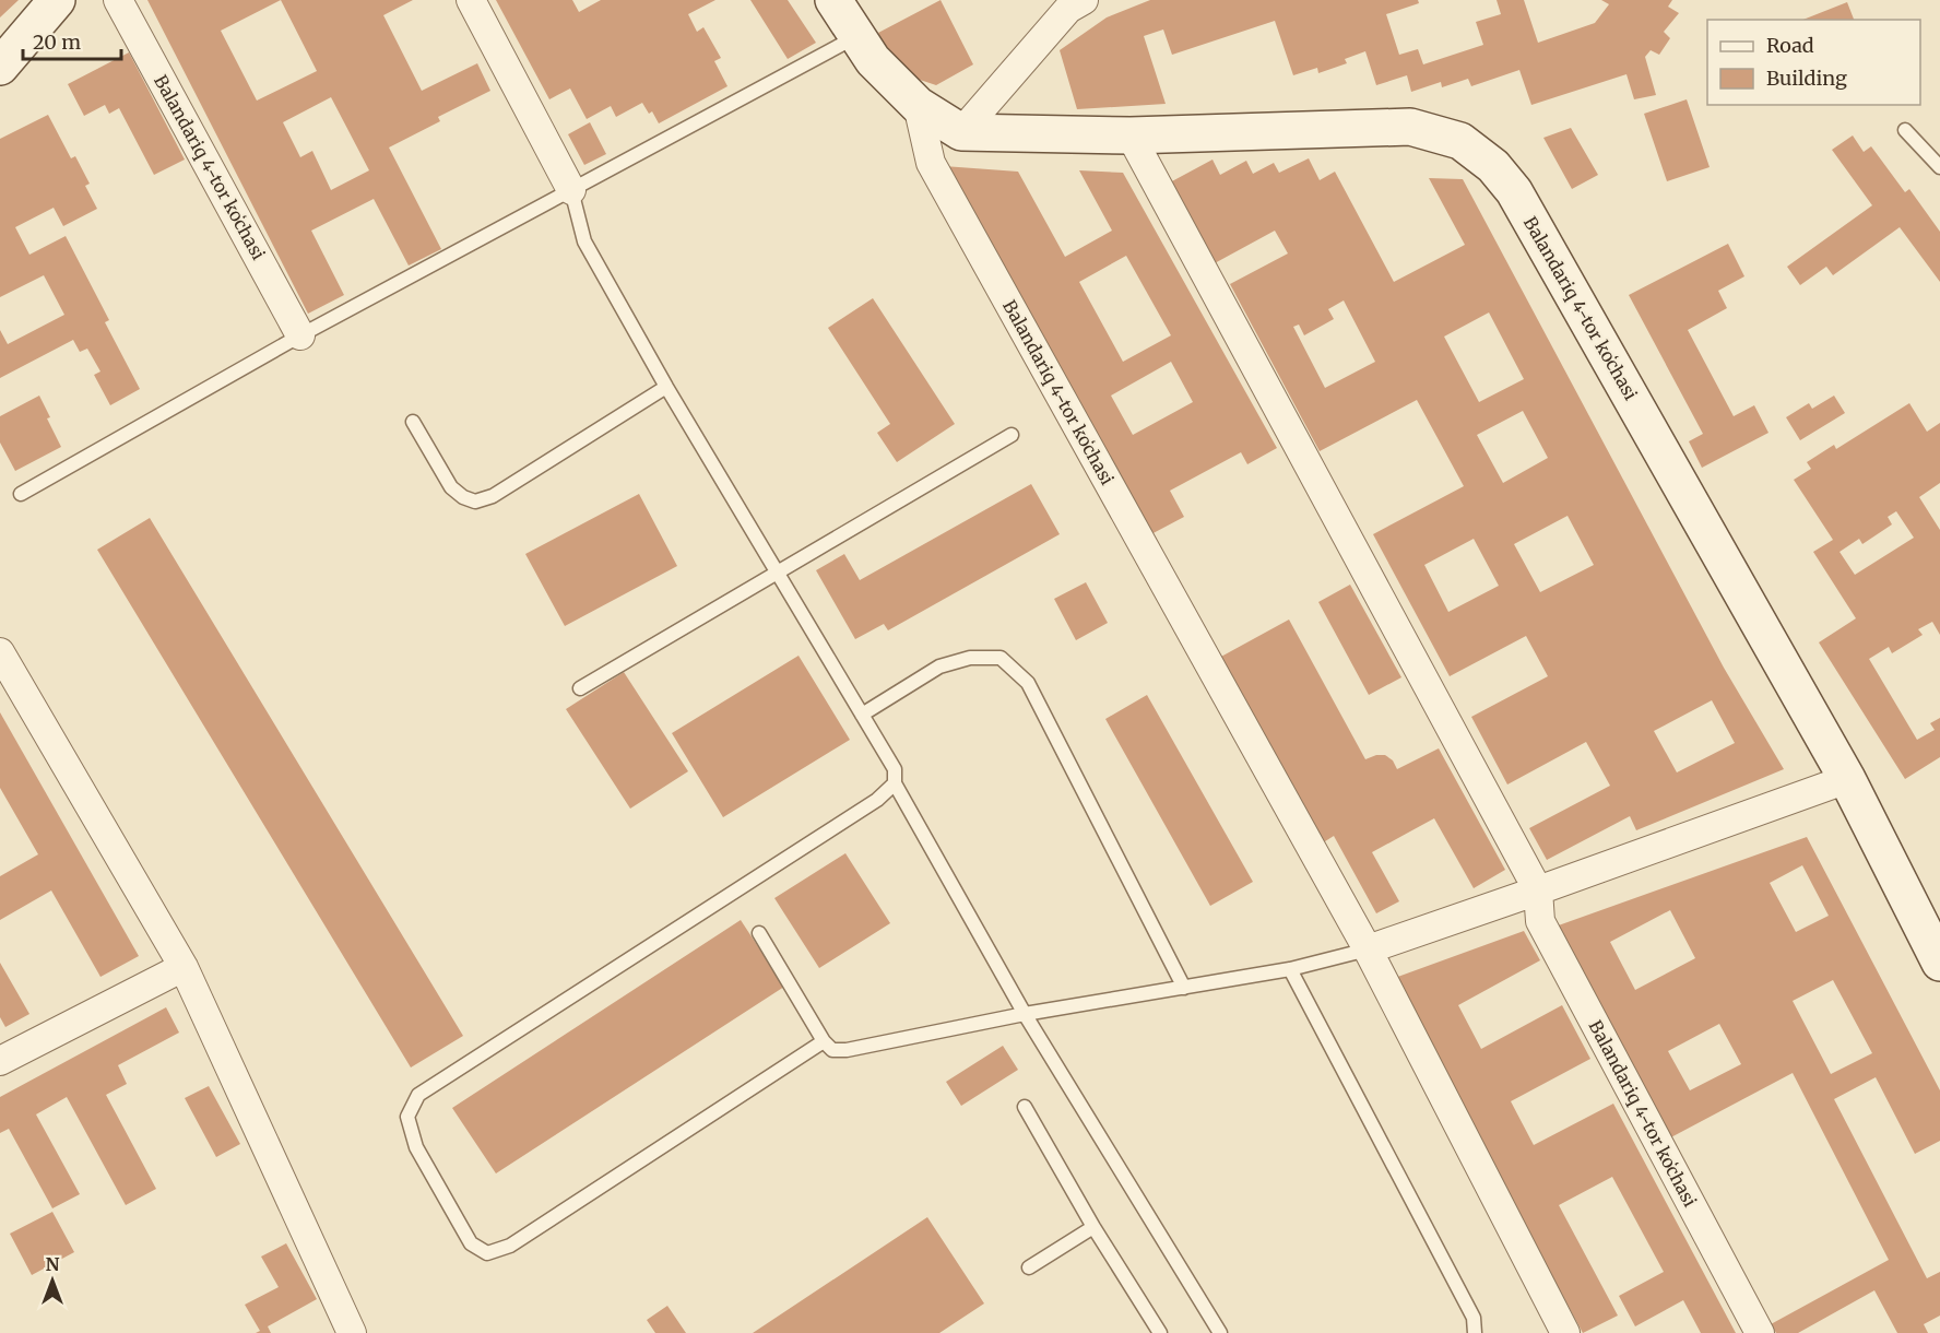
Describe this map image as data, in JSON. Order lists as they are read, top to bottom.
{
  "streets": {
    "street": ["Balandariq 4-tor koʻchasi"]
  },
  "legend": ["Road", "Building"],
  "scale_bar": "20 m",
  "north": "top"
}
